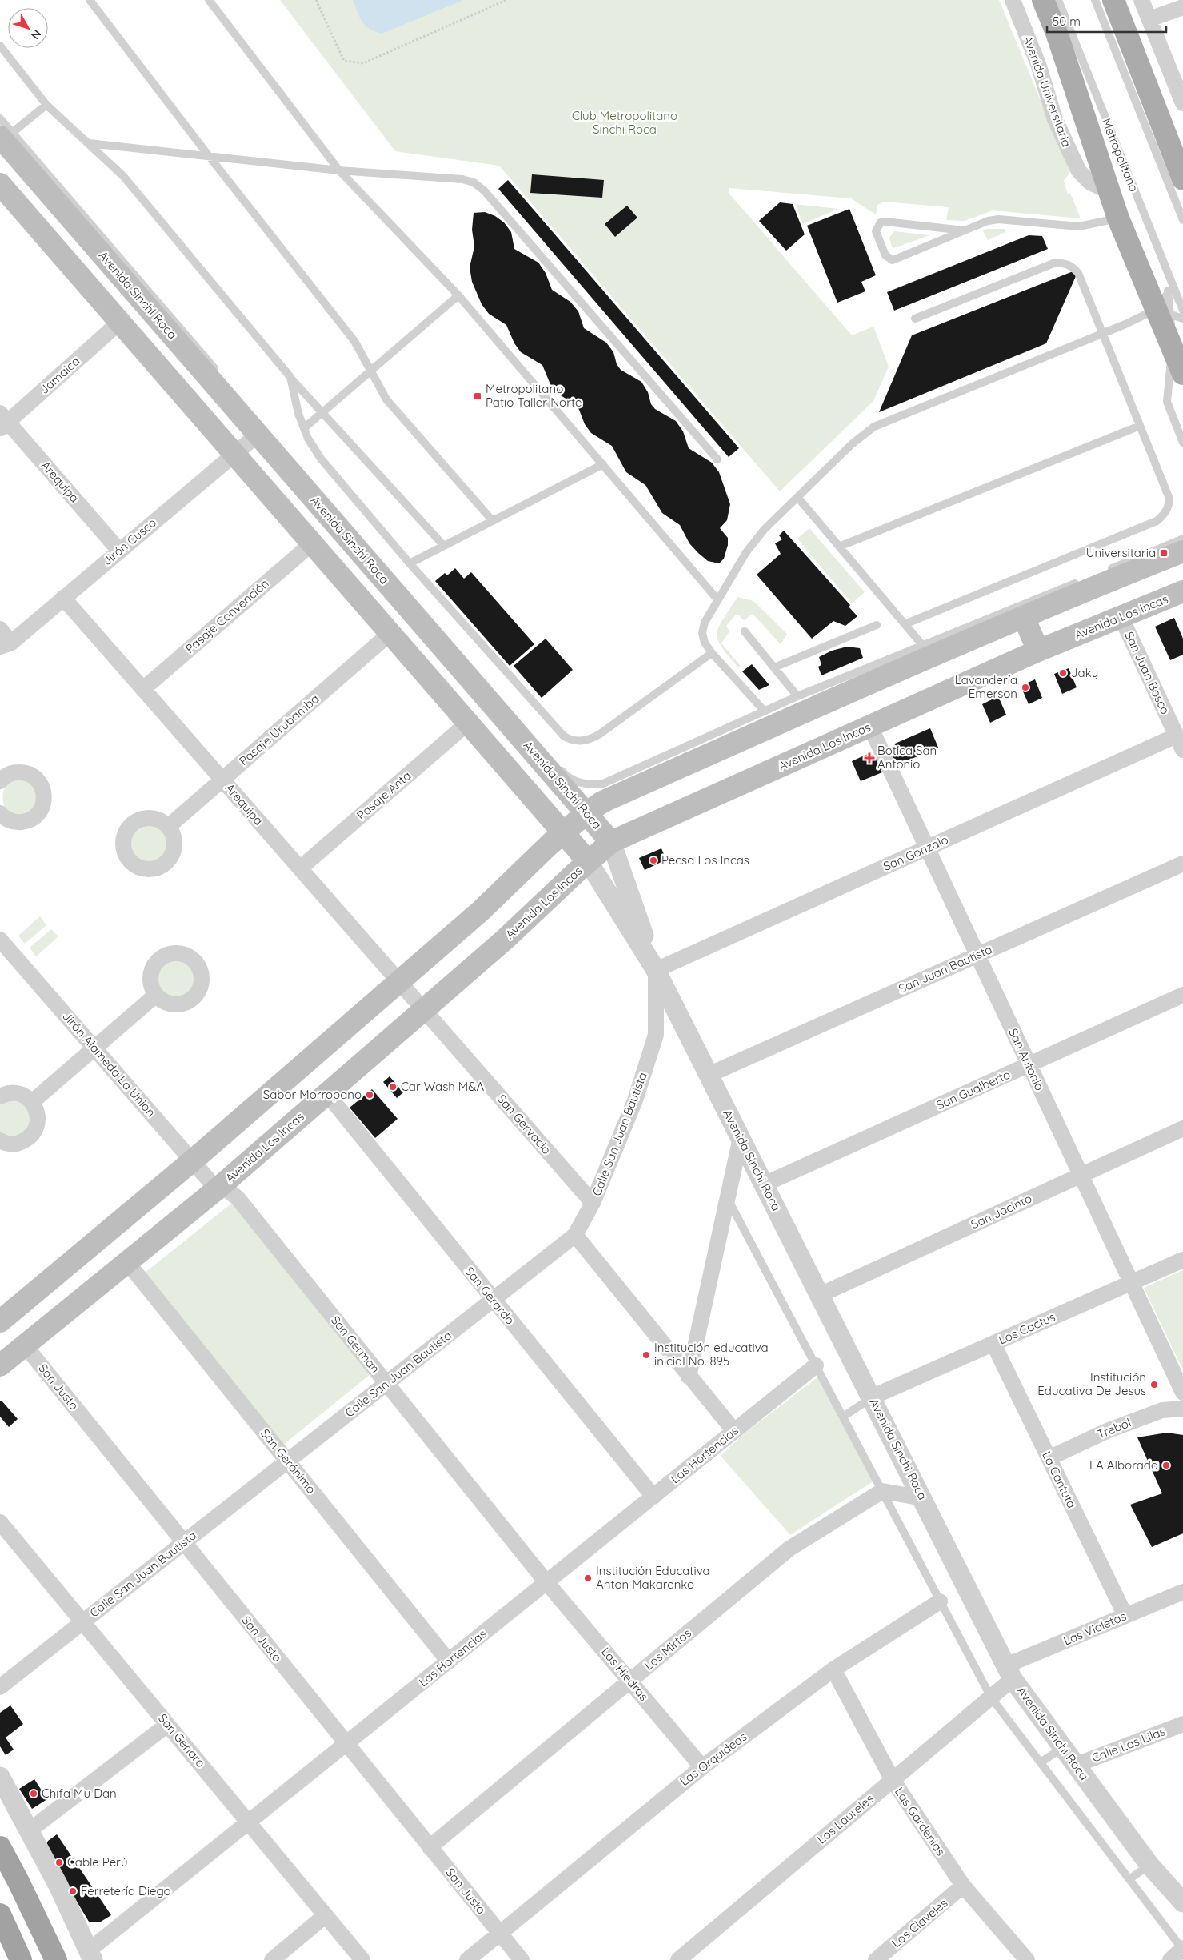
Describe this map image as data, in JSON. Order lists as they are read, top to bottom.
{
  "streets": {
    "main road": ["Avenida Sinchi Roca", "Avenida Los Incas"],
    "street": [
      "Avenida Universitaria",
      "Jamaica",
      "Arequipa",
      "Jirón Cusco",
      "Pasaje Convención",
      "San Juan Bosco",
      "Pasaje Urubamba",
      "Pasaje Anta",
      "San Gonzalo",
      "San Juan Bautista",
      "San Antonio",
      "Jirón Alameda La Union",
      "San Gualberto",
      "San Gervacio",
      "Calle San Juan Bautista",
      "San Jacinto",
      "San Gerardo",
      "Los Cactus",
      "San German",
      "San Justo",
      "Trebol",
      "Las Hortencias",
      "San Gerónimo",
      "La Cantuta",
      "Las Violetas",
      "Los Mirtos",
      "Las Hiedras",
      "San Genaro",
      "Calle Las Lilas",
      "Las Orquídeas",
      "Los Laureles",
      "Las Gardenias",
      "Los Claveles"
    ],
    "lane": ["Metropolitano"]
  },
  "crossings": [
    ["Avenida Sinchi Roca", "Jamaica"],
    ["Avenida Sinchi Roca", "Jirón Cusco"],
    ["Avenida Sinchi Roca", "Pasaje Convención"],
    ["Avenida Sinchi Roca", "Avenida Los Incas"],
    ["Avenida Sinchi Roca", "Pasaje Urubamba"],
    ["Avenida Sinchi Roca", "Pasaje Anta"],
    ["Avenida Sinchi Roca", "San Gonzalo"],
    ["Avenida Sinchi Roca", "San Juan Bautista"],
    ["Avenida Sinchi Roca", "San Gualberto"],
    ["Avenida Sinchi Roca", "Calle San Juan Bautista"],
    ["Avenida Sinchi Roca", "San Jacinto"],
    ["Avenida Sinchi Roca", "Los Cactus"],
    ["Avenida Sinchi Roca", "Las Violetas"],
    ["Avenida Sinchi Roca", "Calle Las Lilas"],
    ["Avenida Sinchi Roca", "Los Laureles"],
    ["Jamaica", "Arequipa"],
    ["Arequipa", "Jirón Cusco"],
    ["Arequipa", "Pasaje Convención"],
    ["Arequipa", "Avenida Los Incas"],
    ["Arequipa", "Pasaje Urubamba"],
    ["Arequipa", "Pasaje Anta"],
    ["Arequipa", "San Gervacio"],
    ["Avenida Los Incas", "San Juan Bosco"],
    ["Avenida Los Incas", "San Antonio"],
    ["Avenida Los Incas", "Jirón Alameda La Union"],
    ["Avenida Los Incas", "San Gervacio"],
    ["Avenida Los Incas", "San Gerardo"],
    ["Avenida Los Incas", "San German"],
    ["Avenida Los Incas", "San Justo"],
    ["Avenida Los Incas", "San Gerónimo"],
    ["San Juan Bosco", "San Gonzalo"],
    ["San Gonzalo", "San Antonio"],
    ["San Gonzalo", "Calle San Juan Bautista"],
    ["San Juan Bautista", "San Antonio"],
    ["San Antonio", "San Gualberto"],
    ["San Antonio", "San Jacinto"],
    ["San Antonio", "Los Cactus"],
    ["Jirón Alameda La Union", "San German"],
    ["San Gervacio", "Calle San Juan Bautista"],
    ["Calle San Juan Bautista", "San Gerardo"],
    ["Calle San Juan Bautista", "San German"],
    ["Calle San Juan Bautista", "San Justo"],
    ["Calle San Juan Bautista", "San Gerónimo"],
    ["Calle San Juan Bautista", "San Genaro"],
    ["San Gerardo", "Las Hortencias"],
    ["Los Cactus", "La Cantuta"],
    ["San German", "Las Hortencias"],
    ["San German", "Las Hiedras"],
    ["San Justo", "Las Hortencias"],
    ["San Justo", "Los Mirtos"],
    ["San Justo", "Las Orquídeas"],
    ["Trebol", "La Cantuta"],
    ["Las Hortencias", "San Gerónimo"],
    ["Las Hortencias", "Las Hiedras"],
    ["Las Hortencias", "San Genaro"],
    ["La Cantuta", "Las Violetas"],
    ["Las Violetas", "Los Laureles"],
    ["Los Mirtos", "Las Hiedras"],
    ["Las Hiedras", "Las Orquídeas"],
    ["Las Orquídeas", "Las Gardenias"],
    ["Los Laureles", "Las Gardenias"],
    ["Las Gardenias", "Los Claveles"]
  ],
  "parks": ["Club Metropolitano Sinchi Roca"],
  "places": {
    "transit": ["Metropolitano Patio Taller Norte", "Universitaria"],
    "other": [
      "Jaky",
      "Lavandería Emerson",
      "Pecsa Los Incas",
      "Car Wash M&A",
      "Sabor Morropano",
      "Institución educativa inicial No. 895",
      "Institución Educativa De Jesus",
      "LA Alborada",
      "Institución Educativa Anton Makarenko",
      "Chifa Mu Dan",
      "Cable Perú",
      "Ferretería Diego"
    ],
    "health": ["Botica San Antonio"]
  },
  "scale_bar": "50 m",
  "north": "bottom right"
}
